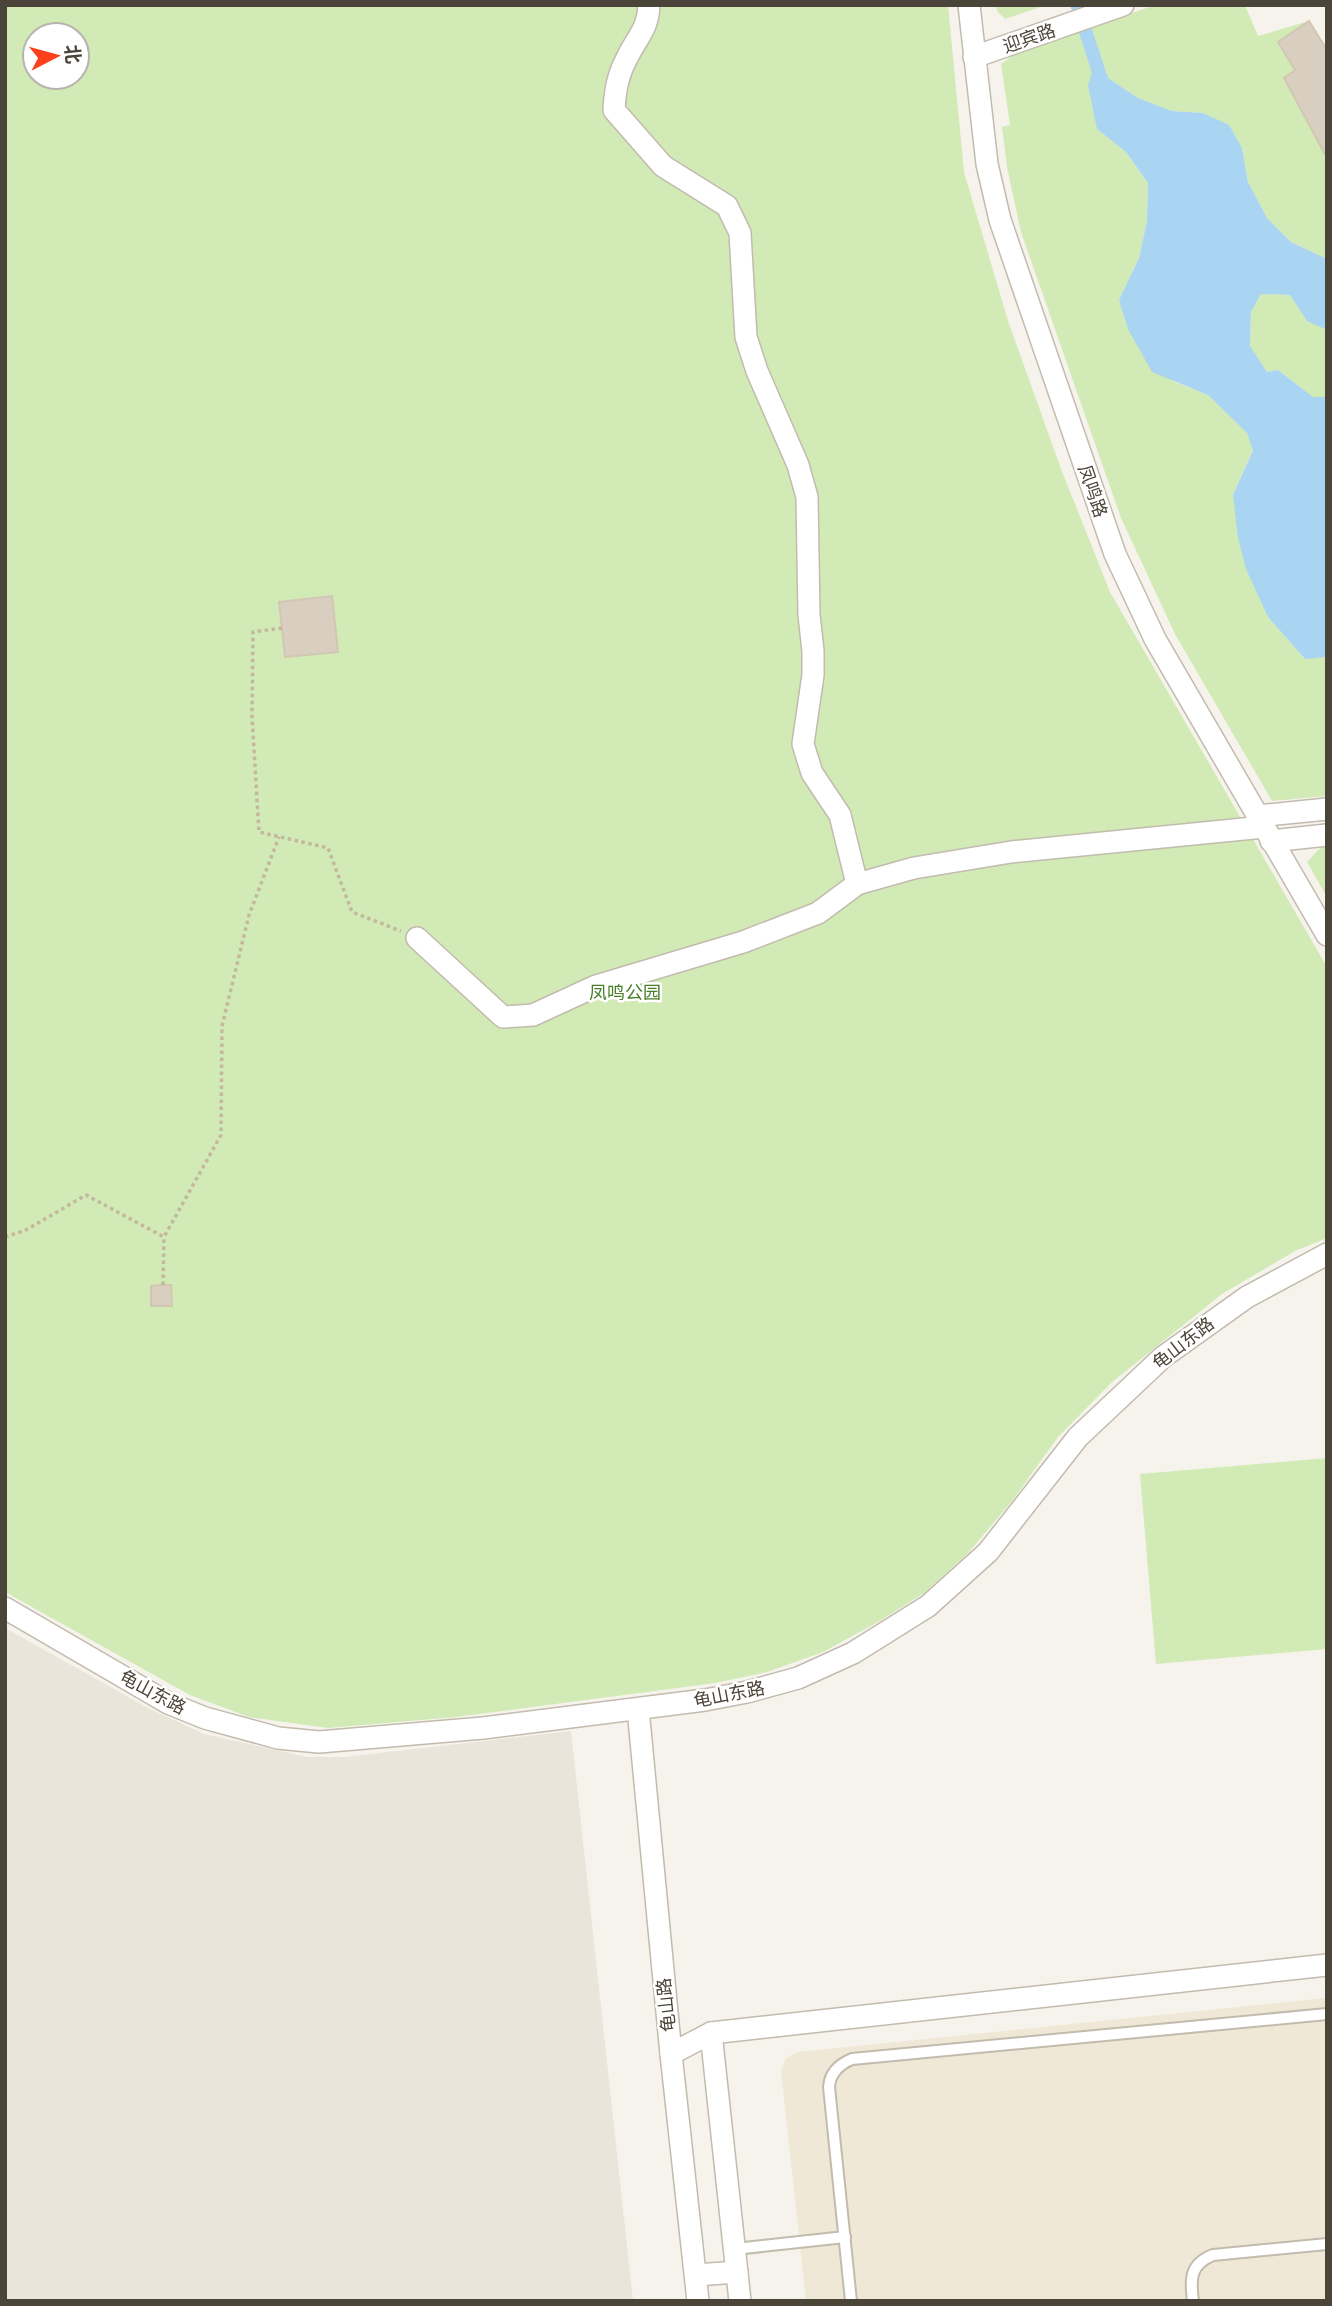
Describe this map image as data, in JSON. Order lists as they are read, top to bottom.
{
  "streets": {
    "street": [
      "迎宾路",
      "凤鸣路",
      "龟山东路",
      "龟山路"
    ]
  },
  "crossings": [
    ["迎宾路", "凤鸣路"],
    ["龟山东路", "龟山路"]
  ],
  "parks": ["凤鸣公园"],
  "north": "right"
}
